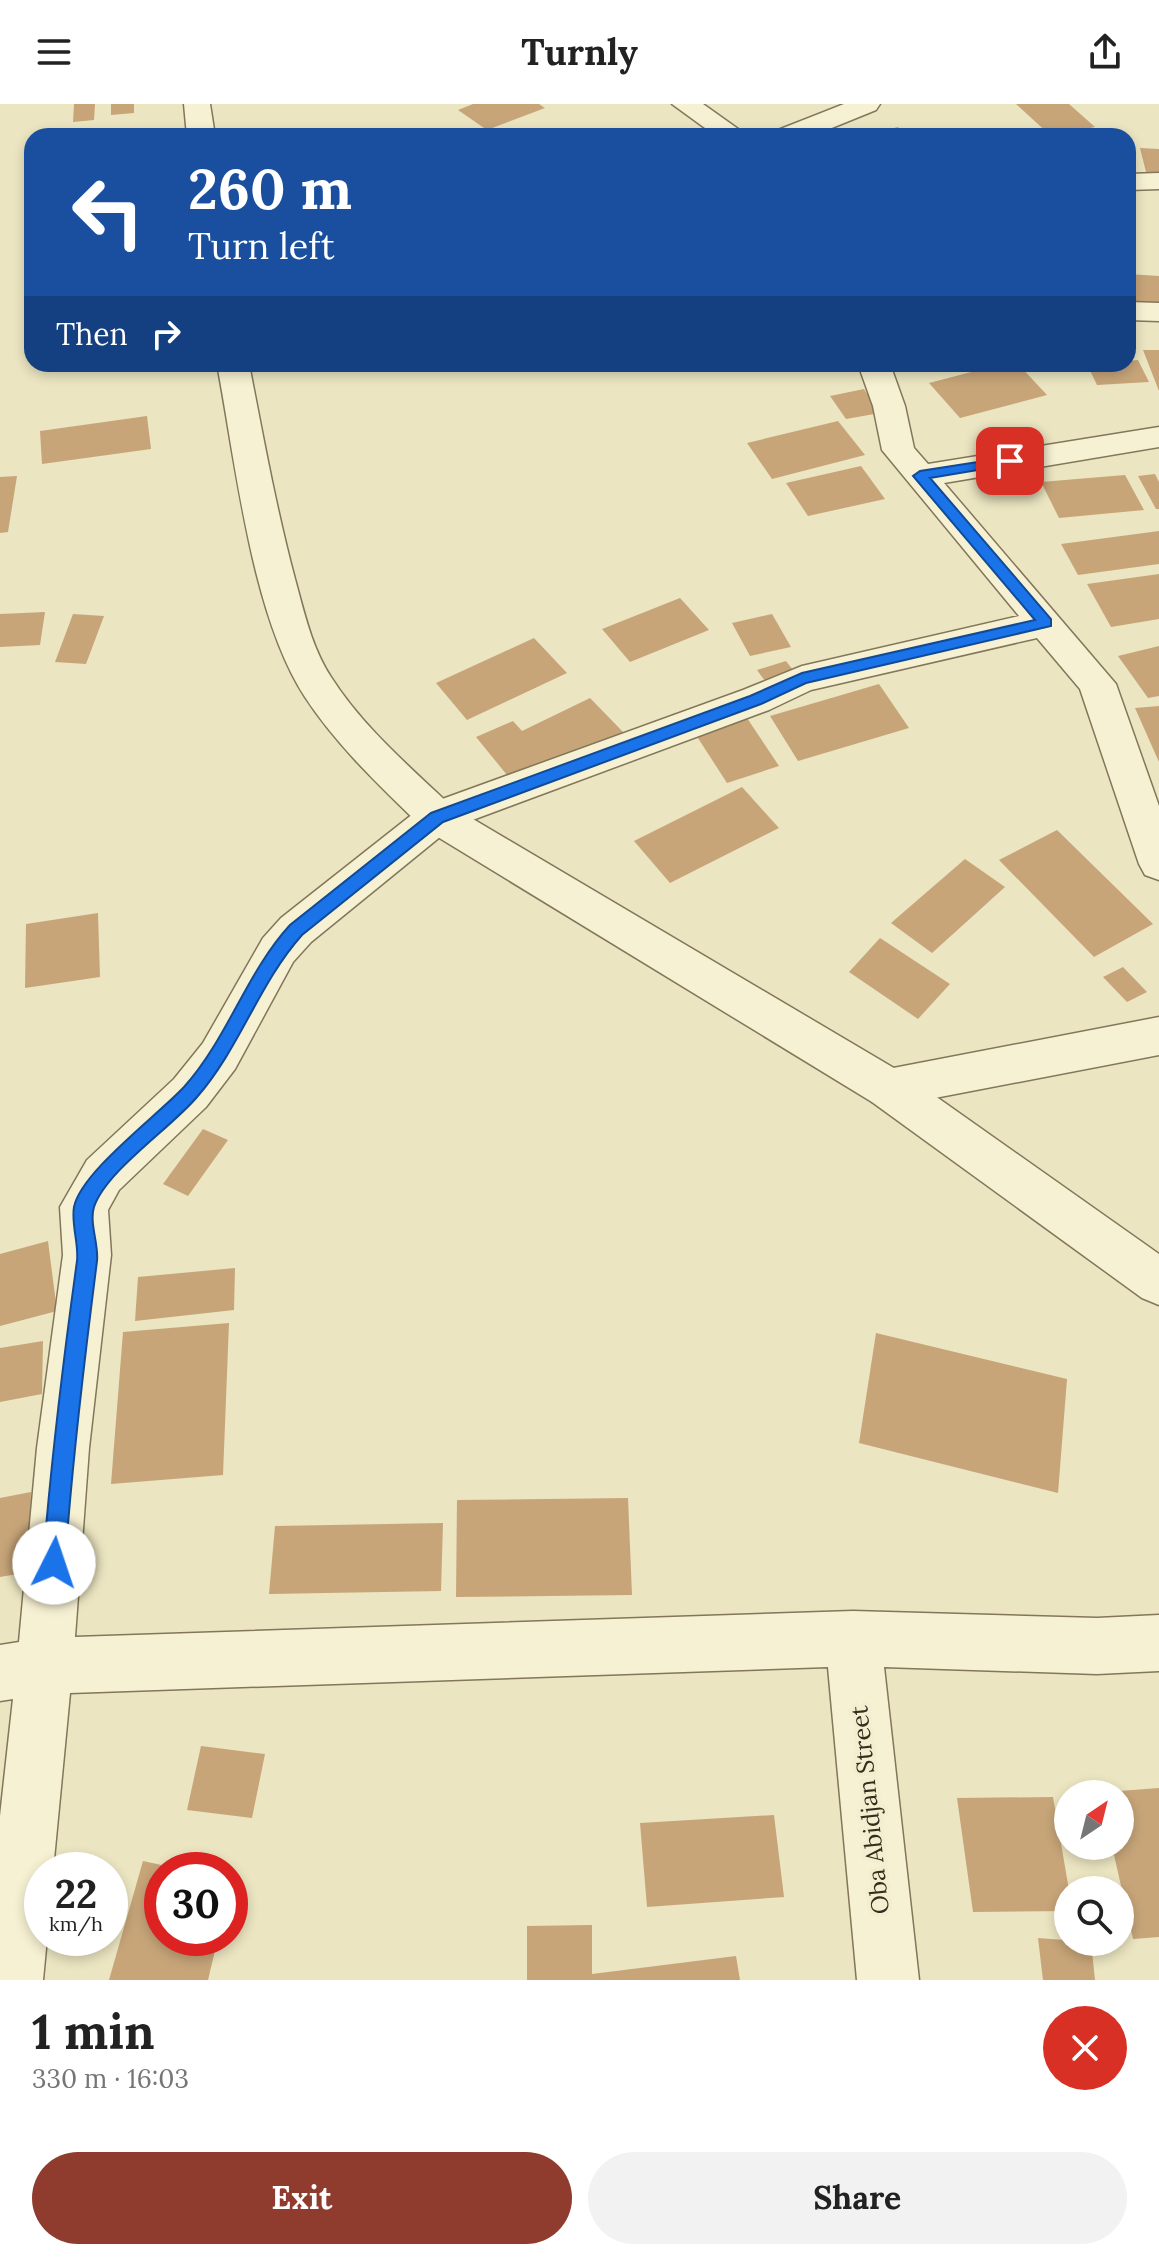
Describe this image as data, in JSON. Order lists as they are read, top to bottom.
{
  "streets": {
    "street": ["Oba Abidjan Street"]
  },
  "north": "top right",
  "page": {
    "header": "Turnly",
    "turn": ["260 m", "Turn left"],
    "then": "Then",
    "speed": "22 km/h",
    "limit": "30",
    "heading": ["1 min", "330 m · 16:03"],
    "buttons": ["Exit", "Share"]
  }
}
